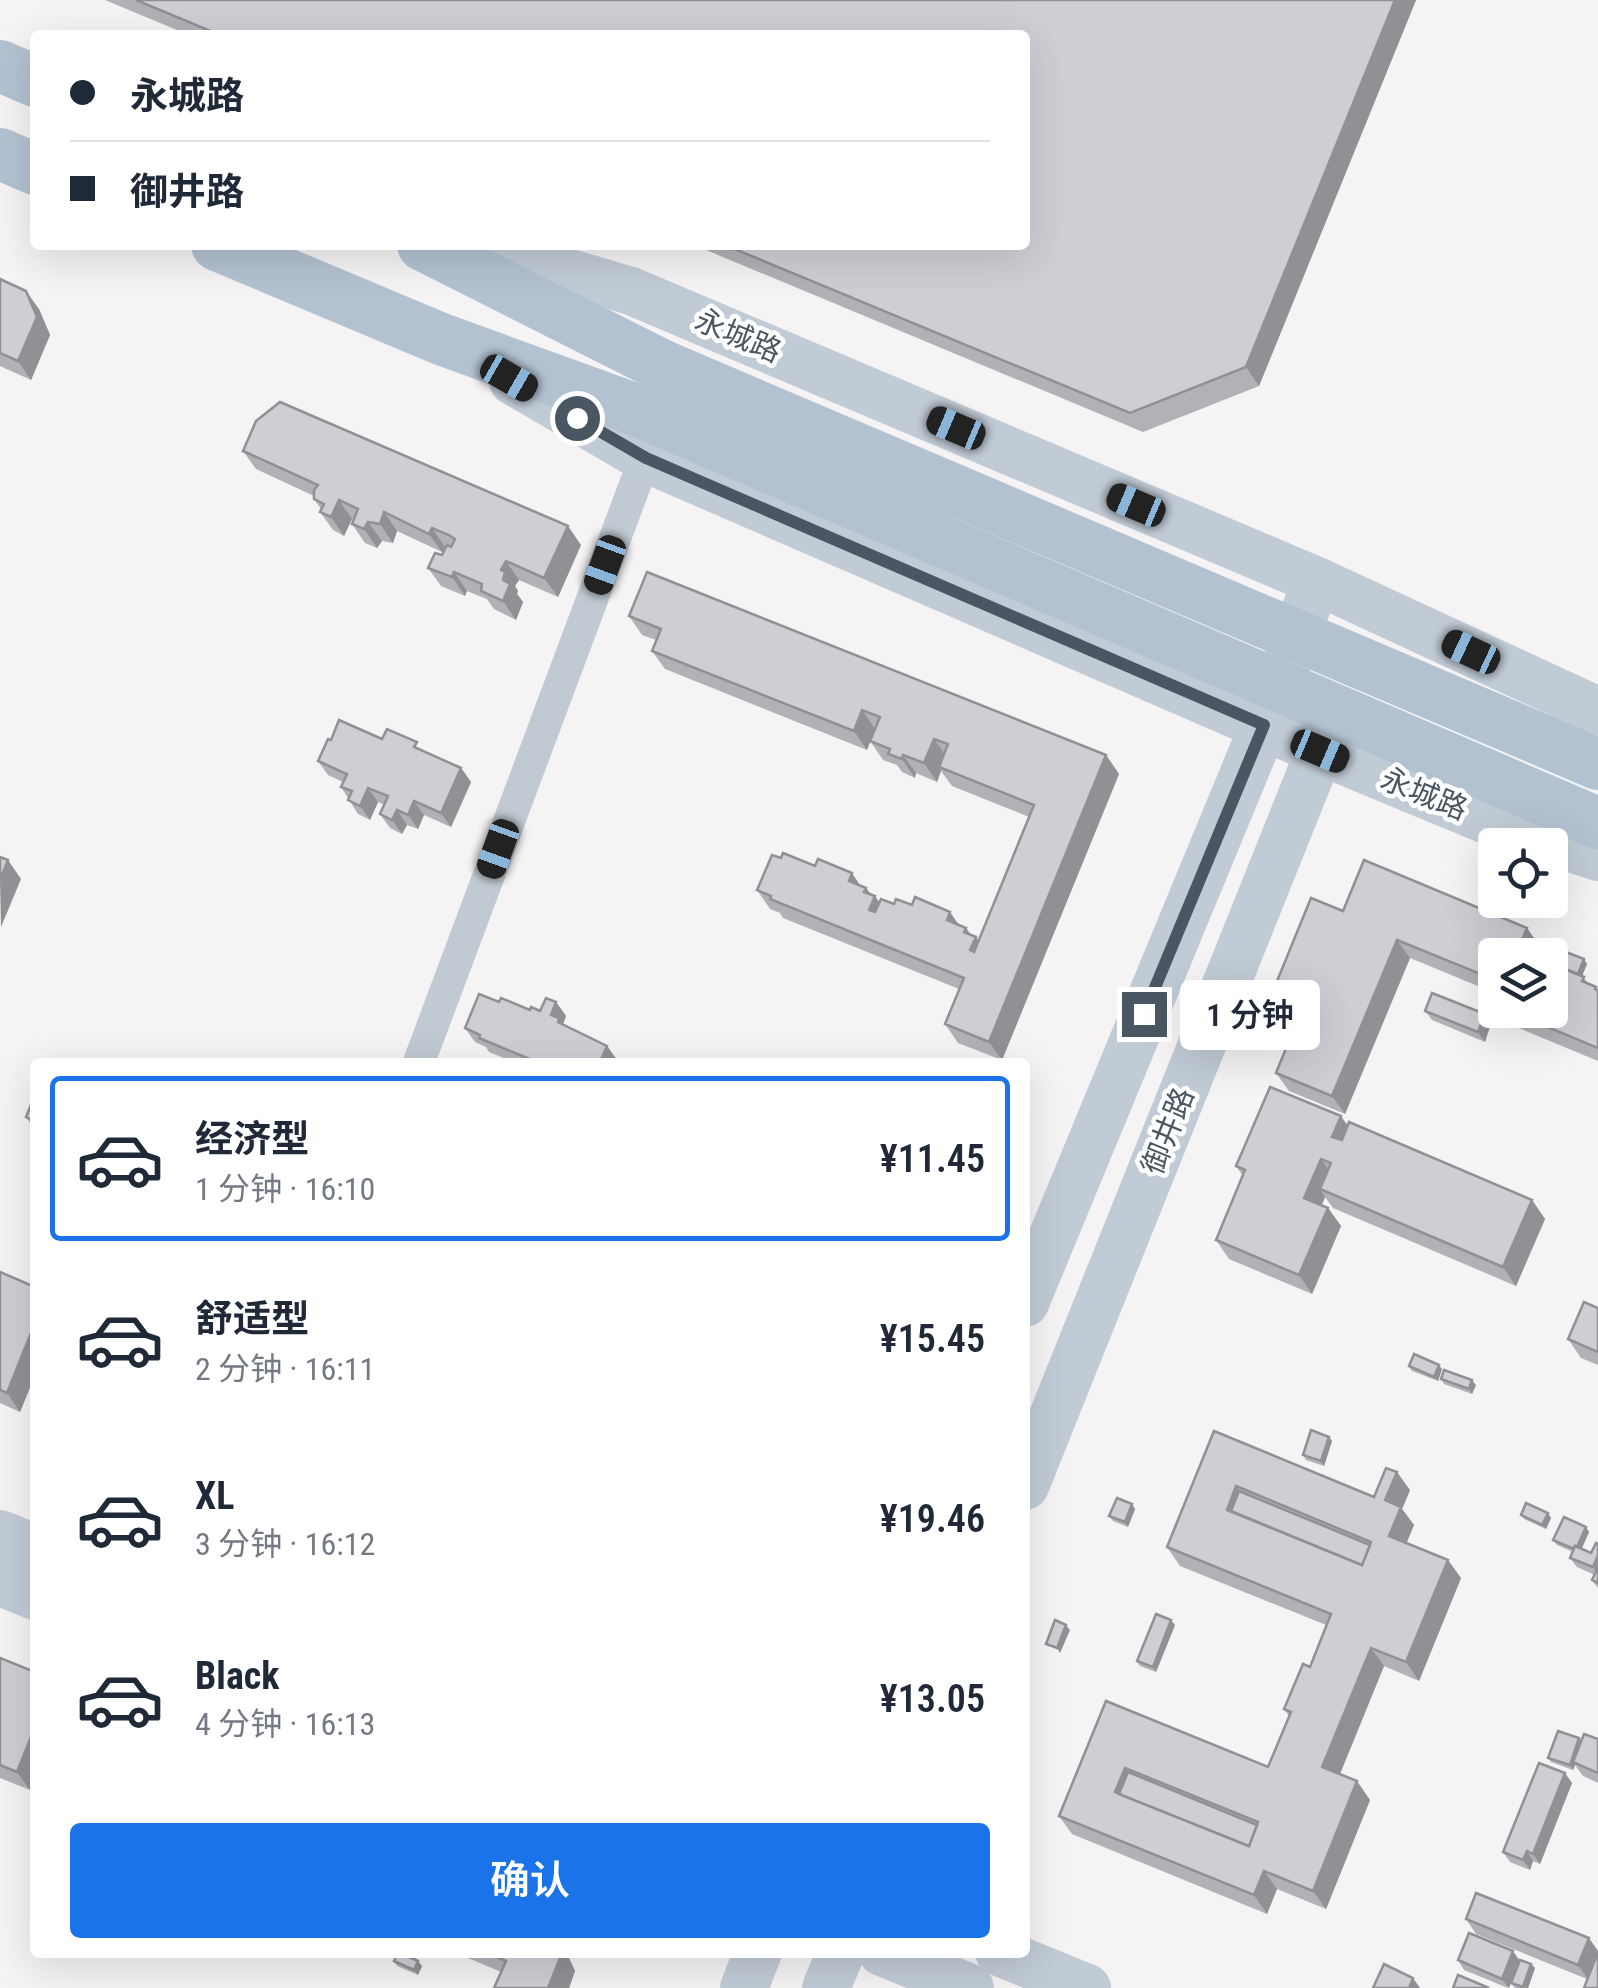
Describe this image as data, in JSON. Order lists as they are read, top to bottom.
{
  "streets": {
    "main road": ["永城路"],
    "street": ["御井路"]
  },
  "crossings": [
    ["永城路", "御井路"]
  ],
  "page": {
    "banner": ["永城路", "御井路"],
    "bubble": "1 分钟",
    "list": [
      {
        "name": "经济型",
        "note": "1 分钟 · 16:10",
        "value": "¥11.45"
      },
      {
        "name": "舒适型",
        "note": "2 分钟 · 16:11",
        "value": "¥15.45"
      },
      {
        "name": "XL",
        "note": "3 分钟 · 16:12",
        "value": "¥19.46"
      },
      {
        "name": "Black",
        "note": "4 分钟 · 16:13",
        "value": "¥13.05"
      }
    ],
    "buttons": "确认"
  }
}
